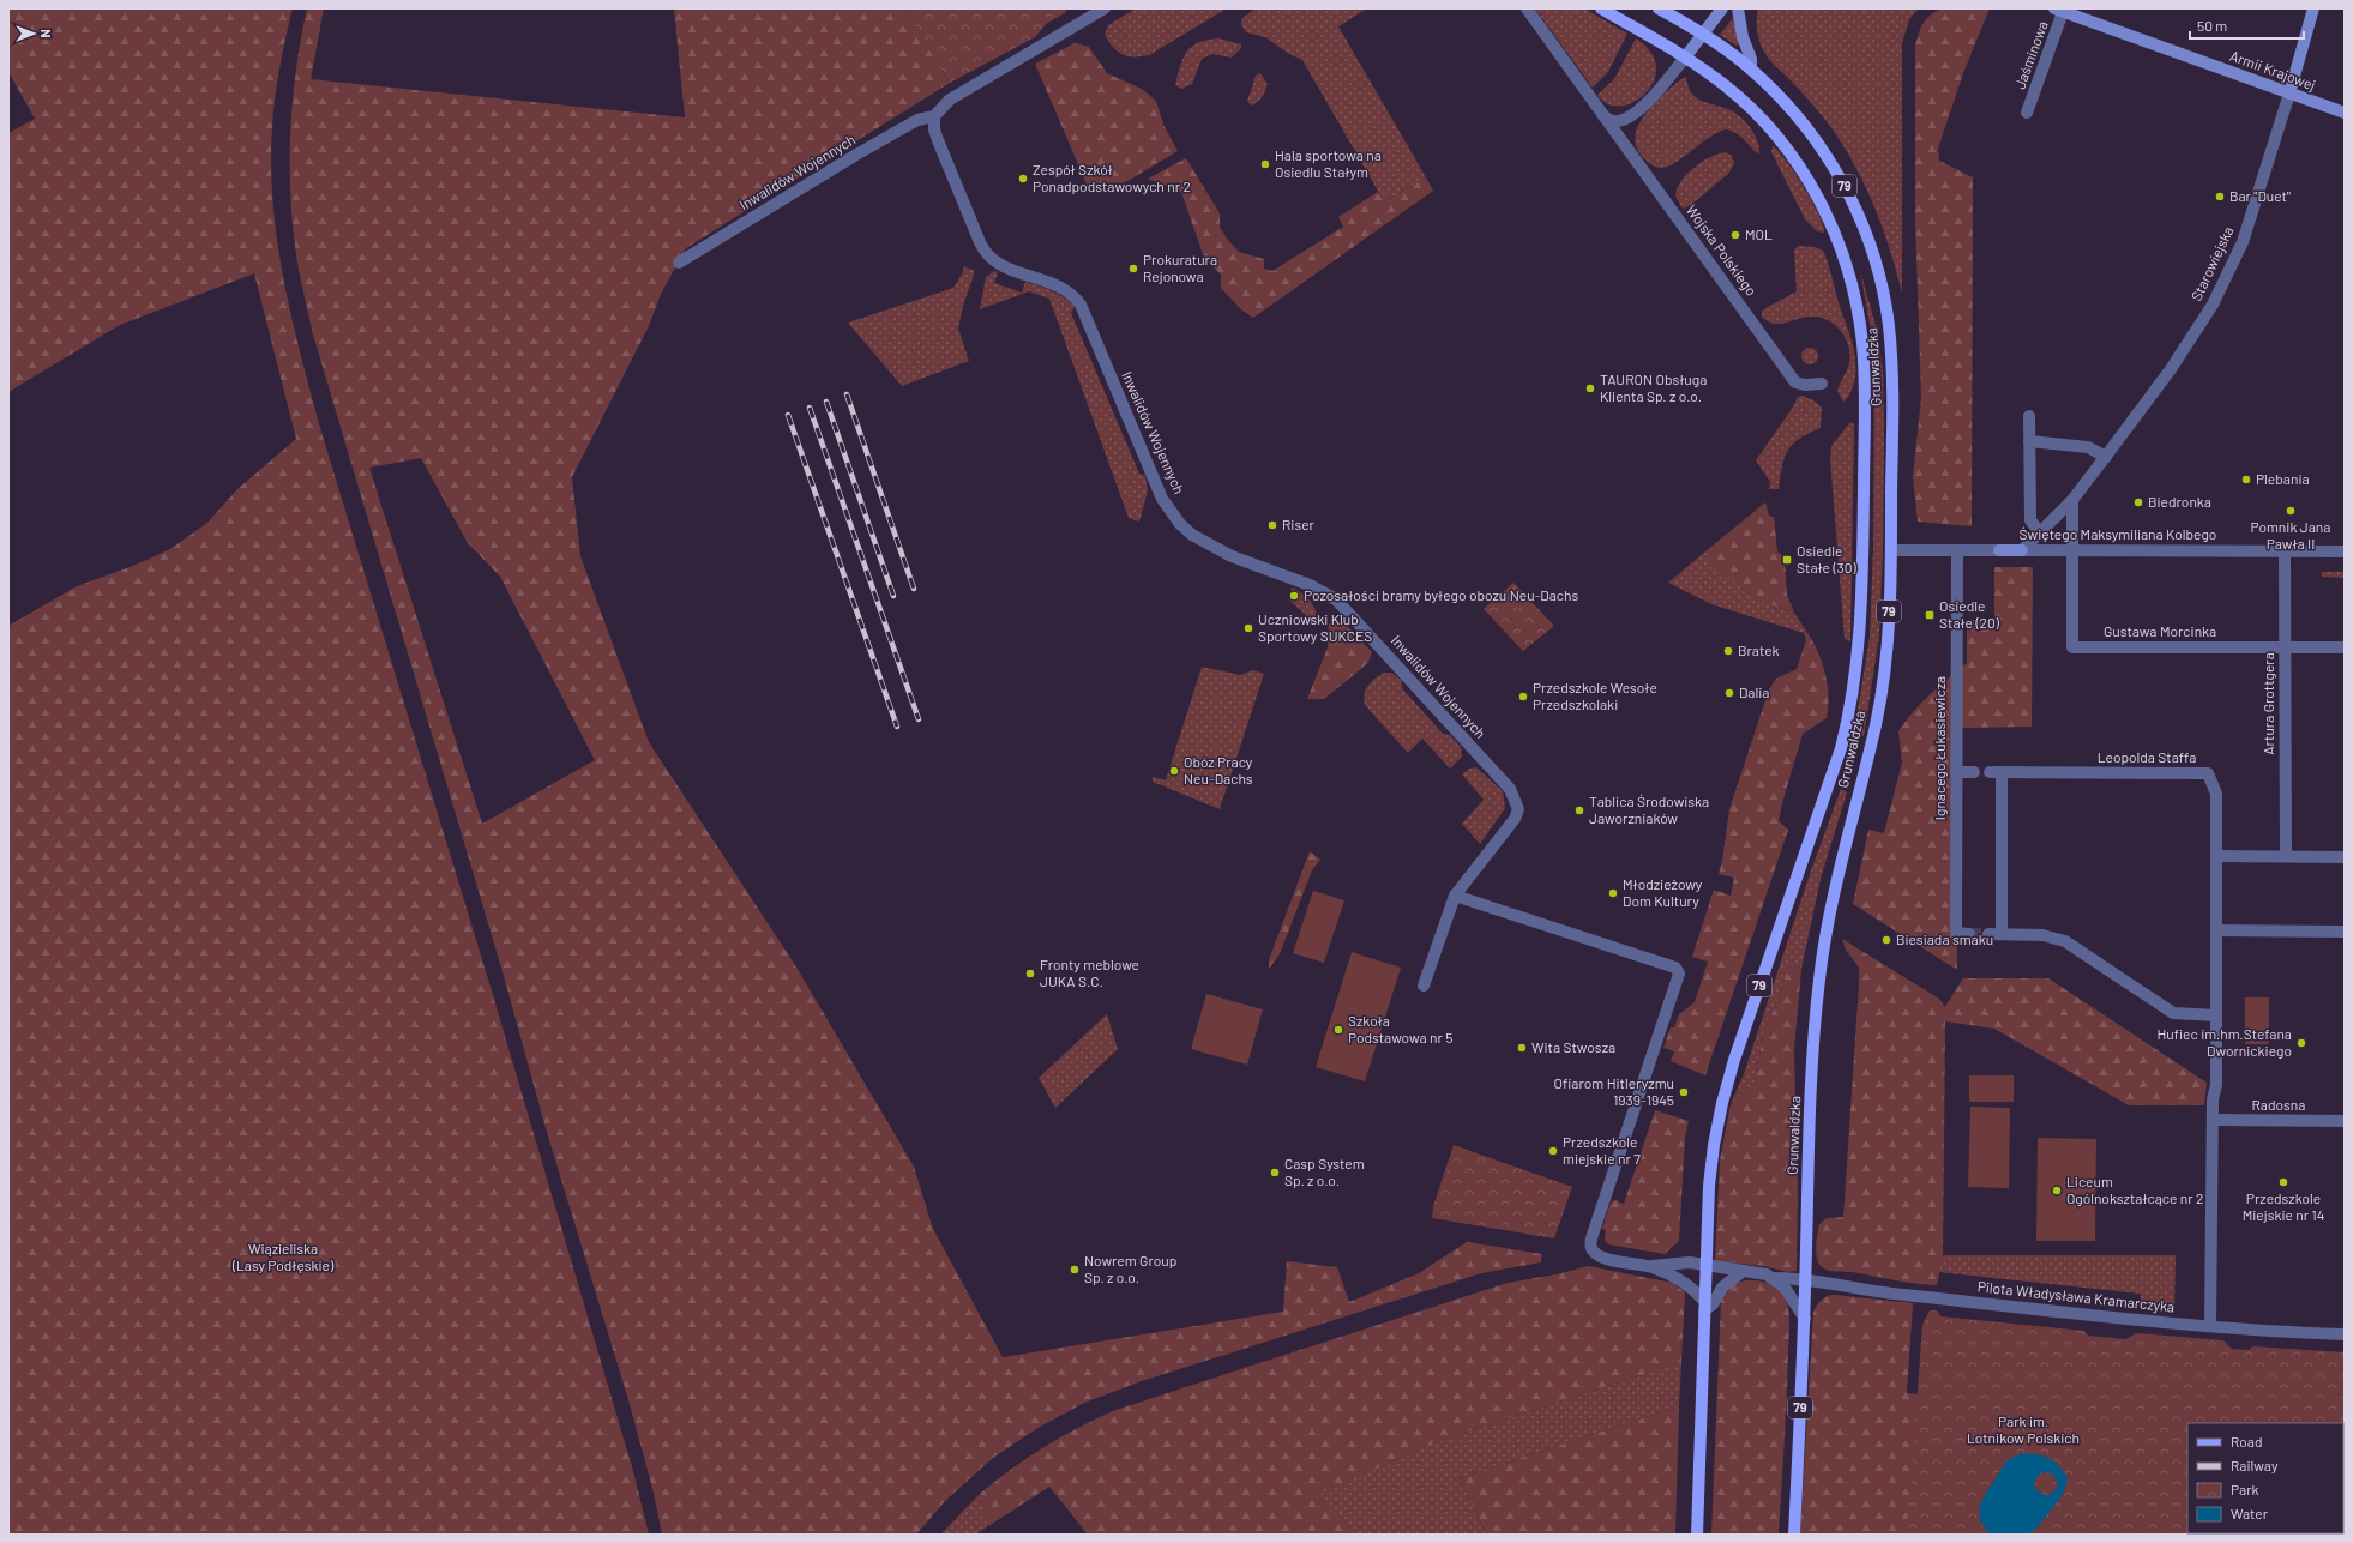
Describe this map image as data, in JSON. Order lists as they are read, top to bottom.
{
  "streets": {
    "main road": ["79", "Grunwaldzka"],
    "street": [
      "Jaśminowa",
      "Armii Krajowej",
      "Inwalidów Wojennych",
      "Wojska Polskiego",
      "Starowiejska",
      "Świętego Maksymiliana Kolbego",
      "Gustawa Morcinka",
      "Artura Grottgera",
      "Ignacego Łukasiewicza",
      "Leopolda Staffa",
      "Radosna",
      "Pilota Władysława Kramarczyka"
    ]
  },
  "crossings": [
    ["Jaśminowa", "Armii Krajowej"],
    ["Armii Krajowej", "Starowiejska"],
    ["79", "Grunwaldzka"],
    ["Starowiejska", "Świętego Maksymiliana Kolbego"],
    ["Grunwaldzka", "Świętego Maksymiliana Kolbego"],
    ["Grunwaldzka", "Pilota Władysława Kramarczyka"],
    ["Świętego Maksymiliana Kolbego", "Gustawa Morcinka"],
    ["Świętego Maksymiliana Kolbego", "Artura Grottgera"],
    ["Świętego Maksymiliana Kolbego", "Ignacego Łukasiewicza"],
    ["Gustawa Morcinka", "Artura Grottgera"]
  ],
  "parks": ["Wiązieliska (Lasy Podłęskie)", "Park im. Lotnikow Polskich"],
  "places": {
    "other": [
      "Hala sportowa na Osiedlu Stałym",
      "Zespół Szkół Ponadpodstawowych nr 2",
      "Bar \"Duet\"",
      "MOL",
      "Prokuratura Rejonowa",
      "TAURON Obsługa Klienta Sp. z o.o.",
      "Plebania",
      "Biedronka",
      "Pomnik Jana Pawła II",
      "Riser",
      "Pozosałości bramy byłego obozu Neu-Dachs",
      "Uczniowski Klub Sportowy SUKCES",
      "Bratek",
      "Dalia",
      "Przedszkole Wesołe Przedszkolaki",
      "Obóz Pracy Neu-Dachs",
      "Tablica Środowiska Jaworzniaków",
      "Młodzieżowy Dom Kultury",
      "Biesiada smaku",
      "Fronty meblowe JUKA S.C.",
      "Szkoła Podstawowa nr 5",
      "Hufiec im.hm.Stefana Dwornickiego",
      "Wita Stwosza",
      "Ofiarom Hitleryzmu 1939-1945",
      "Przedszkole miejskie nr 7",
      "Casp System Sp. z o.o.",
      "Przedszkole Miejskie nr 14",
      "Liceum Ogólnokształcące nr 2",
      "Nowrem Group Sp. z o.o."
    ],
    "transit": ["Osiedle Stałe (30)", "Osiedle Stałe (20)"]
  },
  "legend": [
    "Road",
    "Railway",
    "Park",
    "Water"
  ],
  "scale_bar": "50 m",
  "north": "right"
}
